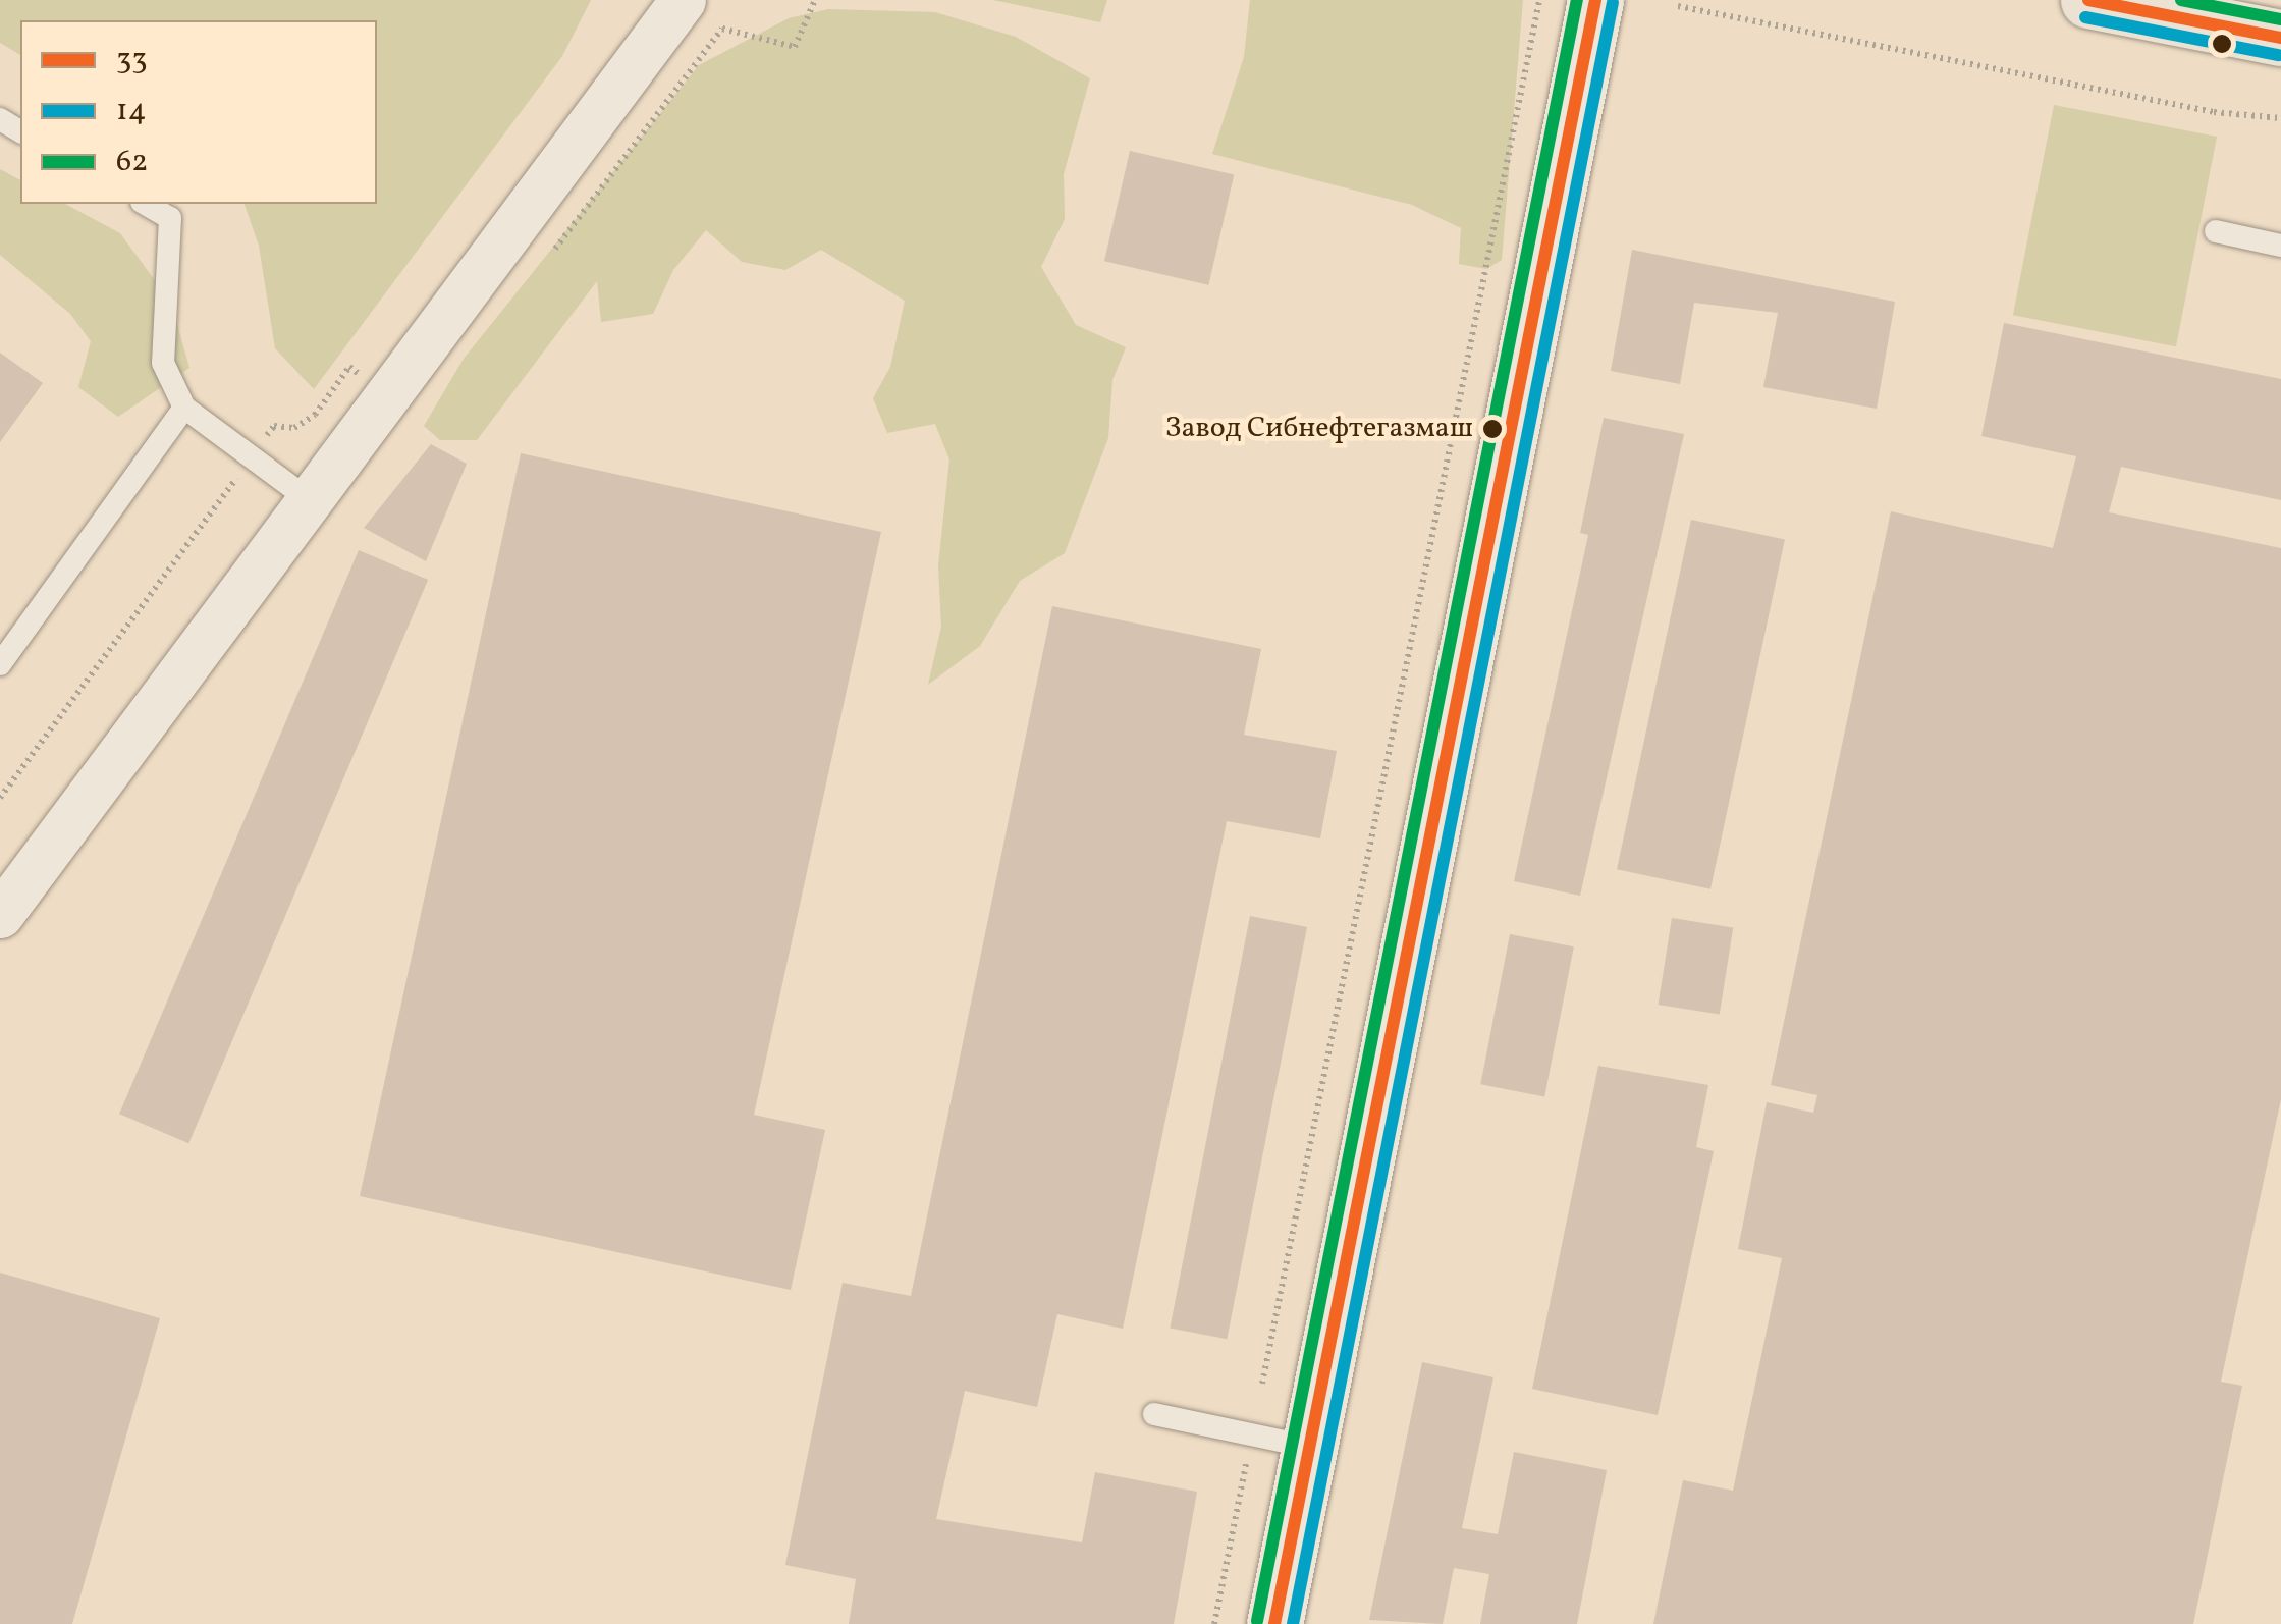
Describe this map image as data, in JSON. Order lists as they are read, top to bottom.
{
  "places": ["Завод Сибнефтегазмаш"],
  "lines": ["transit line 33", "transit line 62", "transit line 14"],
  "legend": ["33", "14", "62"]
}
